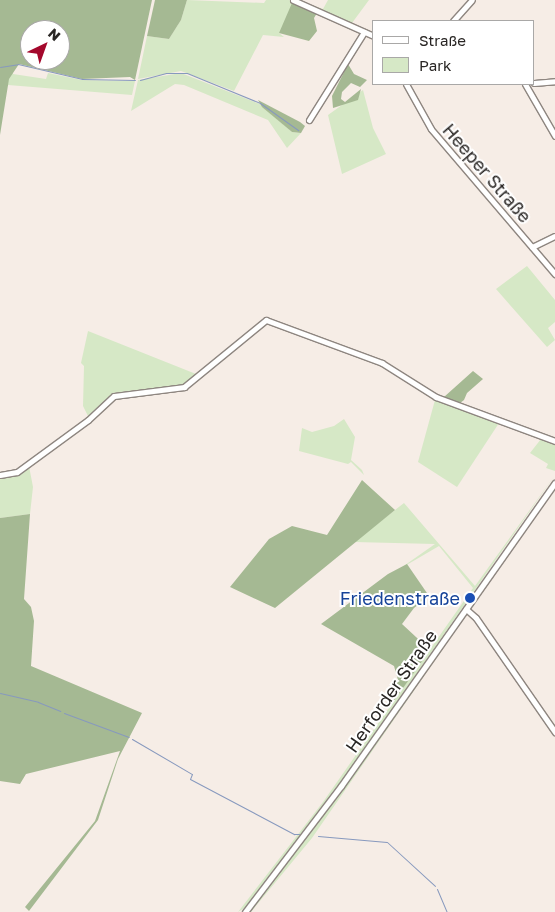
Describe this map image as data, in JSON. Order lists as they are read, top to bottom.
{
  "streets": {
    "street": ["Heeper Straße", "Herforder Straße"]
  },
  "places": ["Friedenstraße"],
  "legend": ["Straße", "Park"],
  "north": "top right"
}
